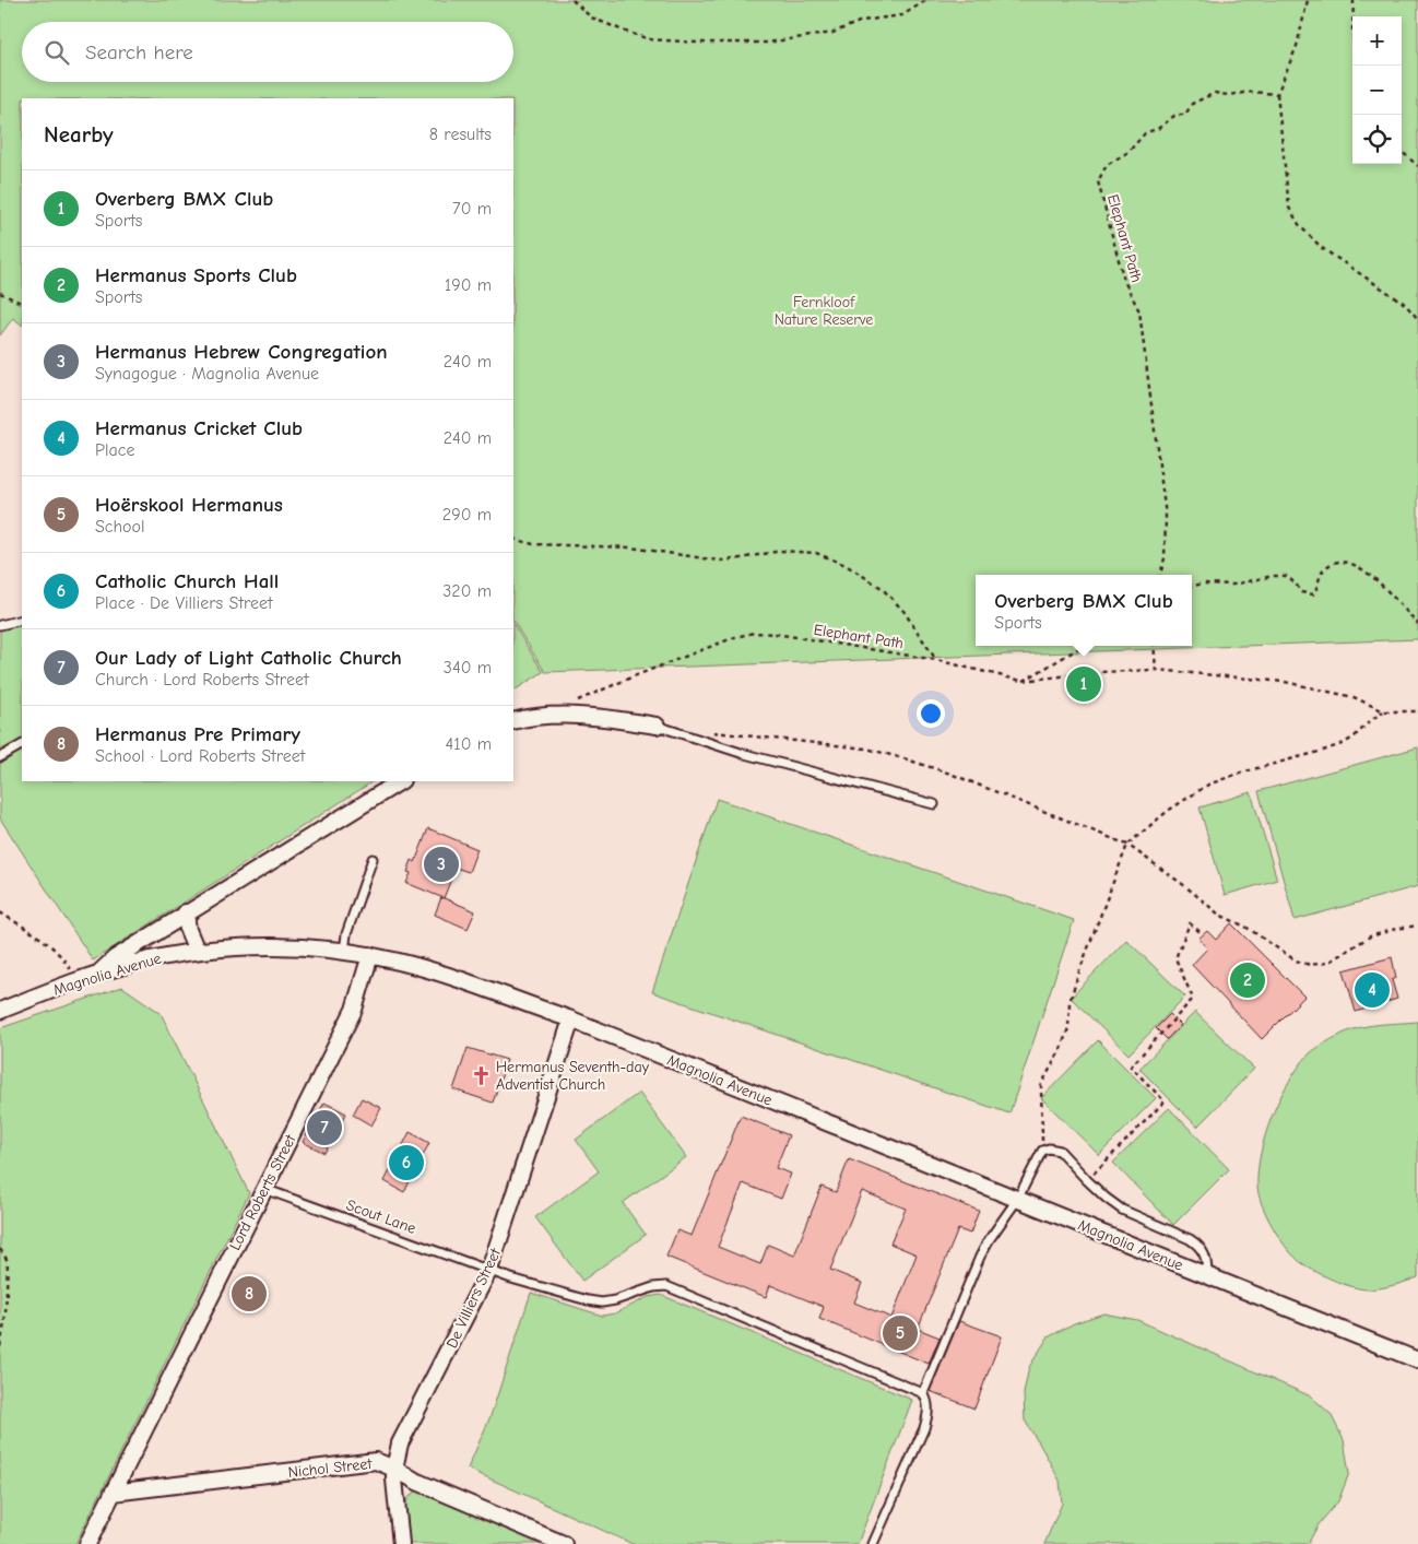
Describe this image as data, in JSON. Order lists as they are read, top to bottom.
{
  "streets": {
    "street": [
      "Magnolia Avenue",
      "Lord Roberts Street",
      "De Villiers Street",
      "Nichol Street"
    ],
    "lane": ["Scout Lane"],
    "path": ["Elephant Path"]
  },
  "crossings": [
    ["Magnolia Avenue", "Lord Roberts Street"],
    ["Magnolia Avenue", "De Villiers Street"],
    ["Lord Roberts Street", "Scout Lane"],
    ["Lord Roberts Street", "Nichol Street"],
    ["Scout Lane", "De Villiers Street"],
    ["De Villiers Street", "Nichol Street"]
  ],
  "parks": ["Fernkloof Nature Reserve"],
  "places": {
    "church": ["Hermanus Seventh-day Adventist Church"]
  },
  "page": {
    "map_buttons": ["+", "−"],
    "search": "Search here",
    "heading": ["Nearby", "8 results"],
    "list": [
      {
        "mark": "1",
        "name": "Overberg BMX Club",
        "note": "Sports",
        "value": "70 m"
      },
      {
        "mark": "2",
        "name": "Hermanus Sports Club",
        "note": "Sports",
        "value": "190 m"
      },
      {
        "mark": "3",
        "name": "Hermanus Hebrew Congregation",
        "note": "Synagogue · Magnolia Avenue",
        "value": "240 m"
      },
      {
        "mark": "4",
        "name": "Hermanus Cricket Club",
        "note": "Place",
        "value": "240 m"
      },
      {
        "mark": "5",
        "name": "Hoërskool Hermanus",
        "note": "School",
        "value": "290 m"
      },
      {
        "mark": "6",
        "name": "Catholic Church Hall",
        "note": "Place · De Villiers Street",
        "value": "320 m"
      },
      {
        "mark": "7",
        "name": "Our Lady of Light Catholic Church",
        "note": "Church · Lord Roberts Street",
        "value": "340 m"
      },
      {
        "mark": "8",
        "name": "Hermanus Pre Primary",
        "note": "School · Lord Roberts Street",
        "value": "410 m"
      }
    ],
    "popup": ["Overberg BMX Club", "Sports"],
    "pins": [
      "1",
      "3",
      "2",
      "4",
      "7",
      "6",
      "8",
      "5"
    ]
  }
}
